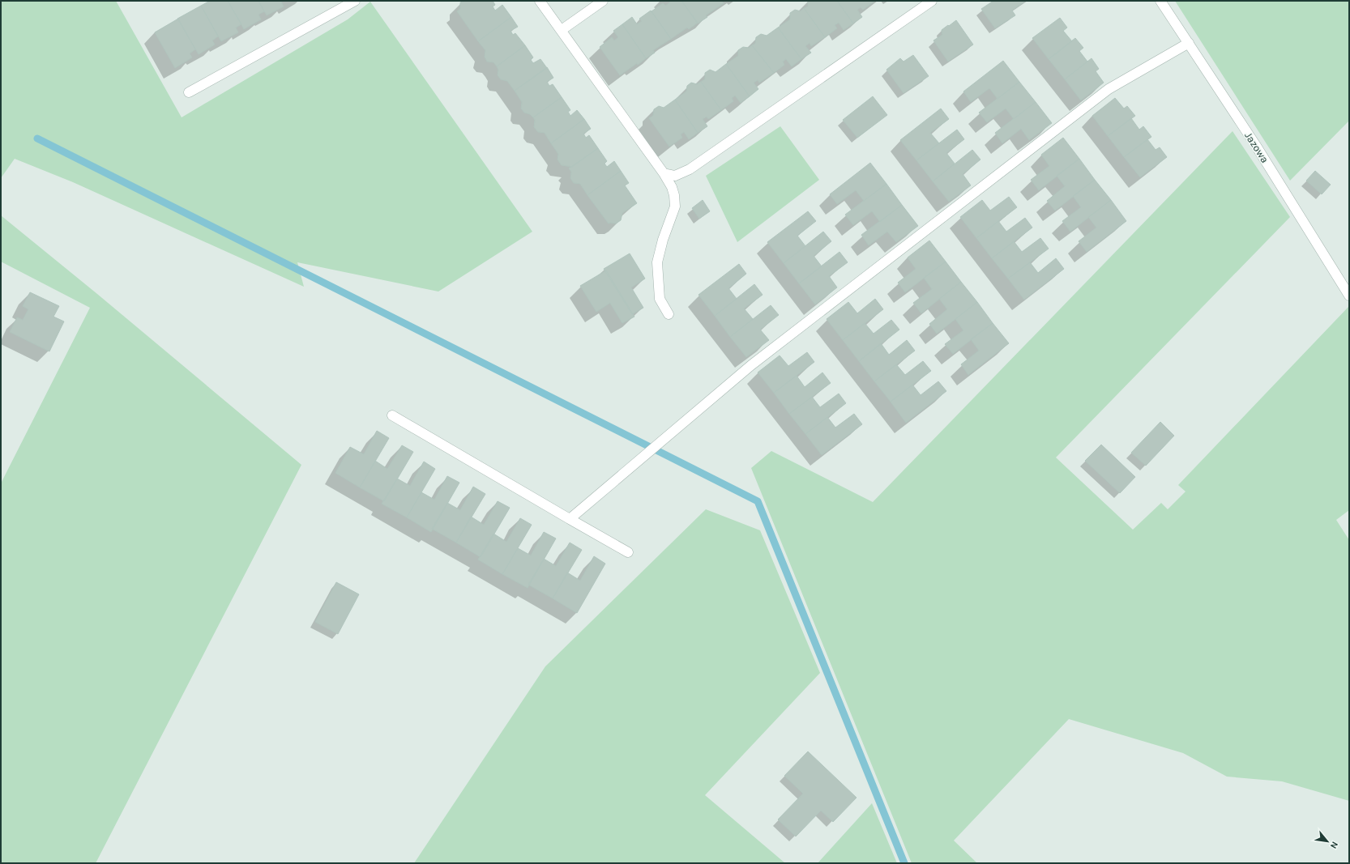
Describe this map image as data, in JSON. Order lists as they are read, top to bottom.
{
  "streets": {
    "street": ["Jazowa"]
  },
  "north": "bottom right"
}
